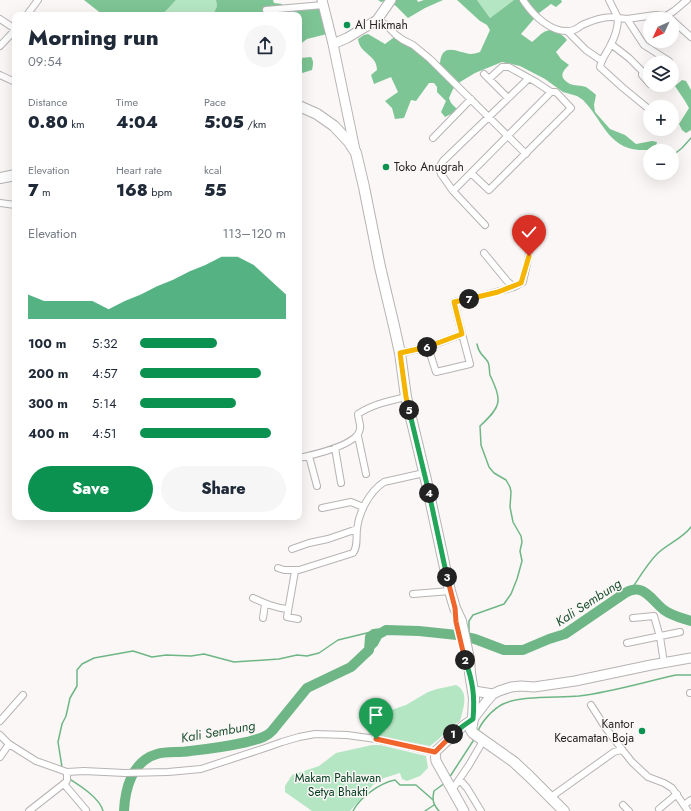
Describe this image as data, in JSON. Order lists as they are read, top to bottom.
{
  "water": ["Kali Sembung"],
  "parks": ["Makam Pahlawan Setya Bhakti"],
  "places": ["Al Hikmah", "Toko Anugrah", "Kantor Kecamatan Boja"],
  "north": "bottom left",
  "page": {
    "map_buttons": ["+", "−"],
    "heading": ["Morning run", "09:54"],
    "stats": [
      ["Distance", "0.80 km"],
      ["Time", "4:04"],
      ["Pace", "5:05 /km"],
      ["Elevation", "7 m"],
      ["Heart rate", "168 bpm"],
      ["kcal", "55"]
    ],
    "chart": ["Elevation", "113–120 m"],
    "pins": [
      "7",
      "6",
      "5",
      "4",
      "3",
      "2",
      "1"
    ],
    "list": [
      {
        "name": "100 m",
        "note": "5:32"
      },
      {
        "name": "200 m",
        "note": "4:57"
      },
      {
        "name": "300 m",
        "note": "5:14"
      },
      {
        "name": "400 m",
        "note": "4:51"
      }
    ],
    "buttons": ["Save", "Share"]
  }
}
